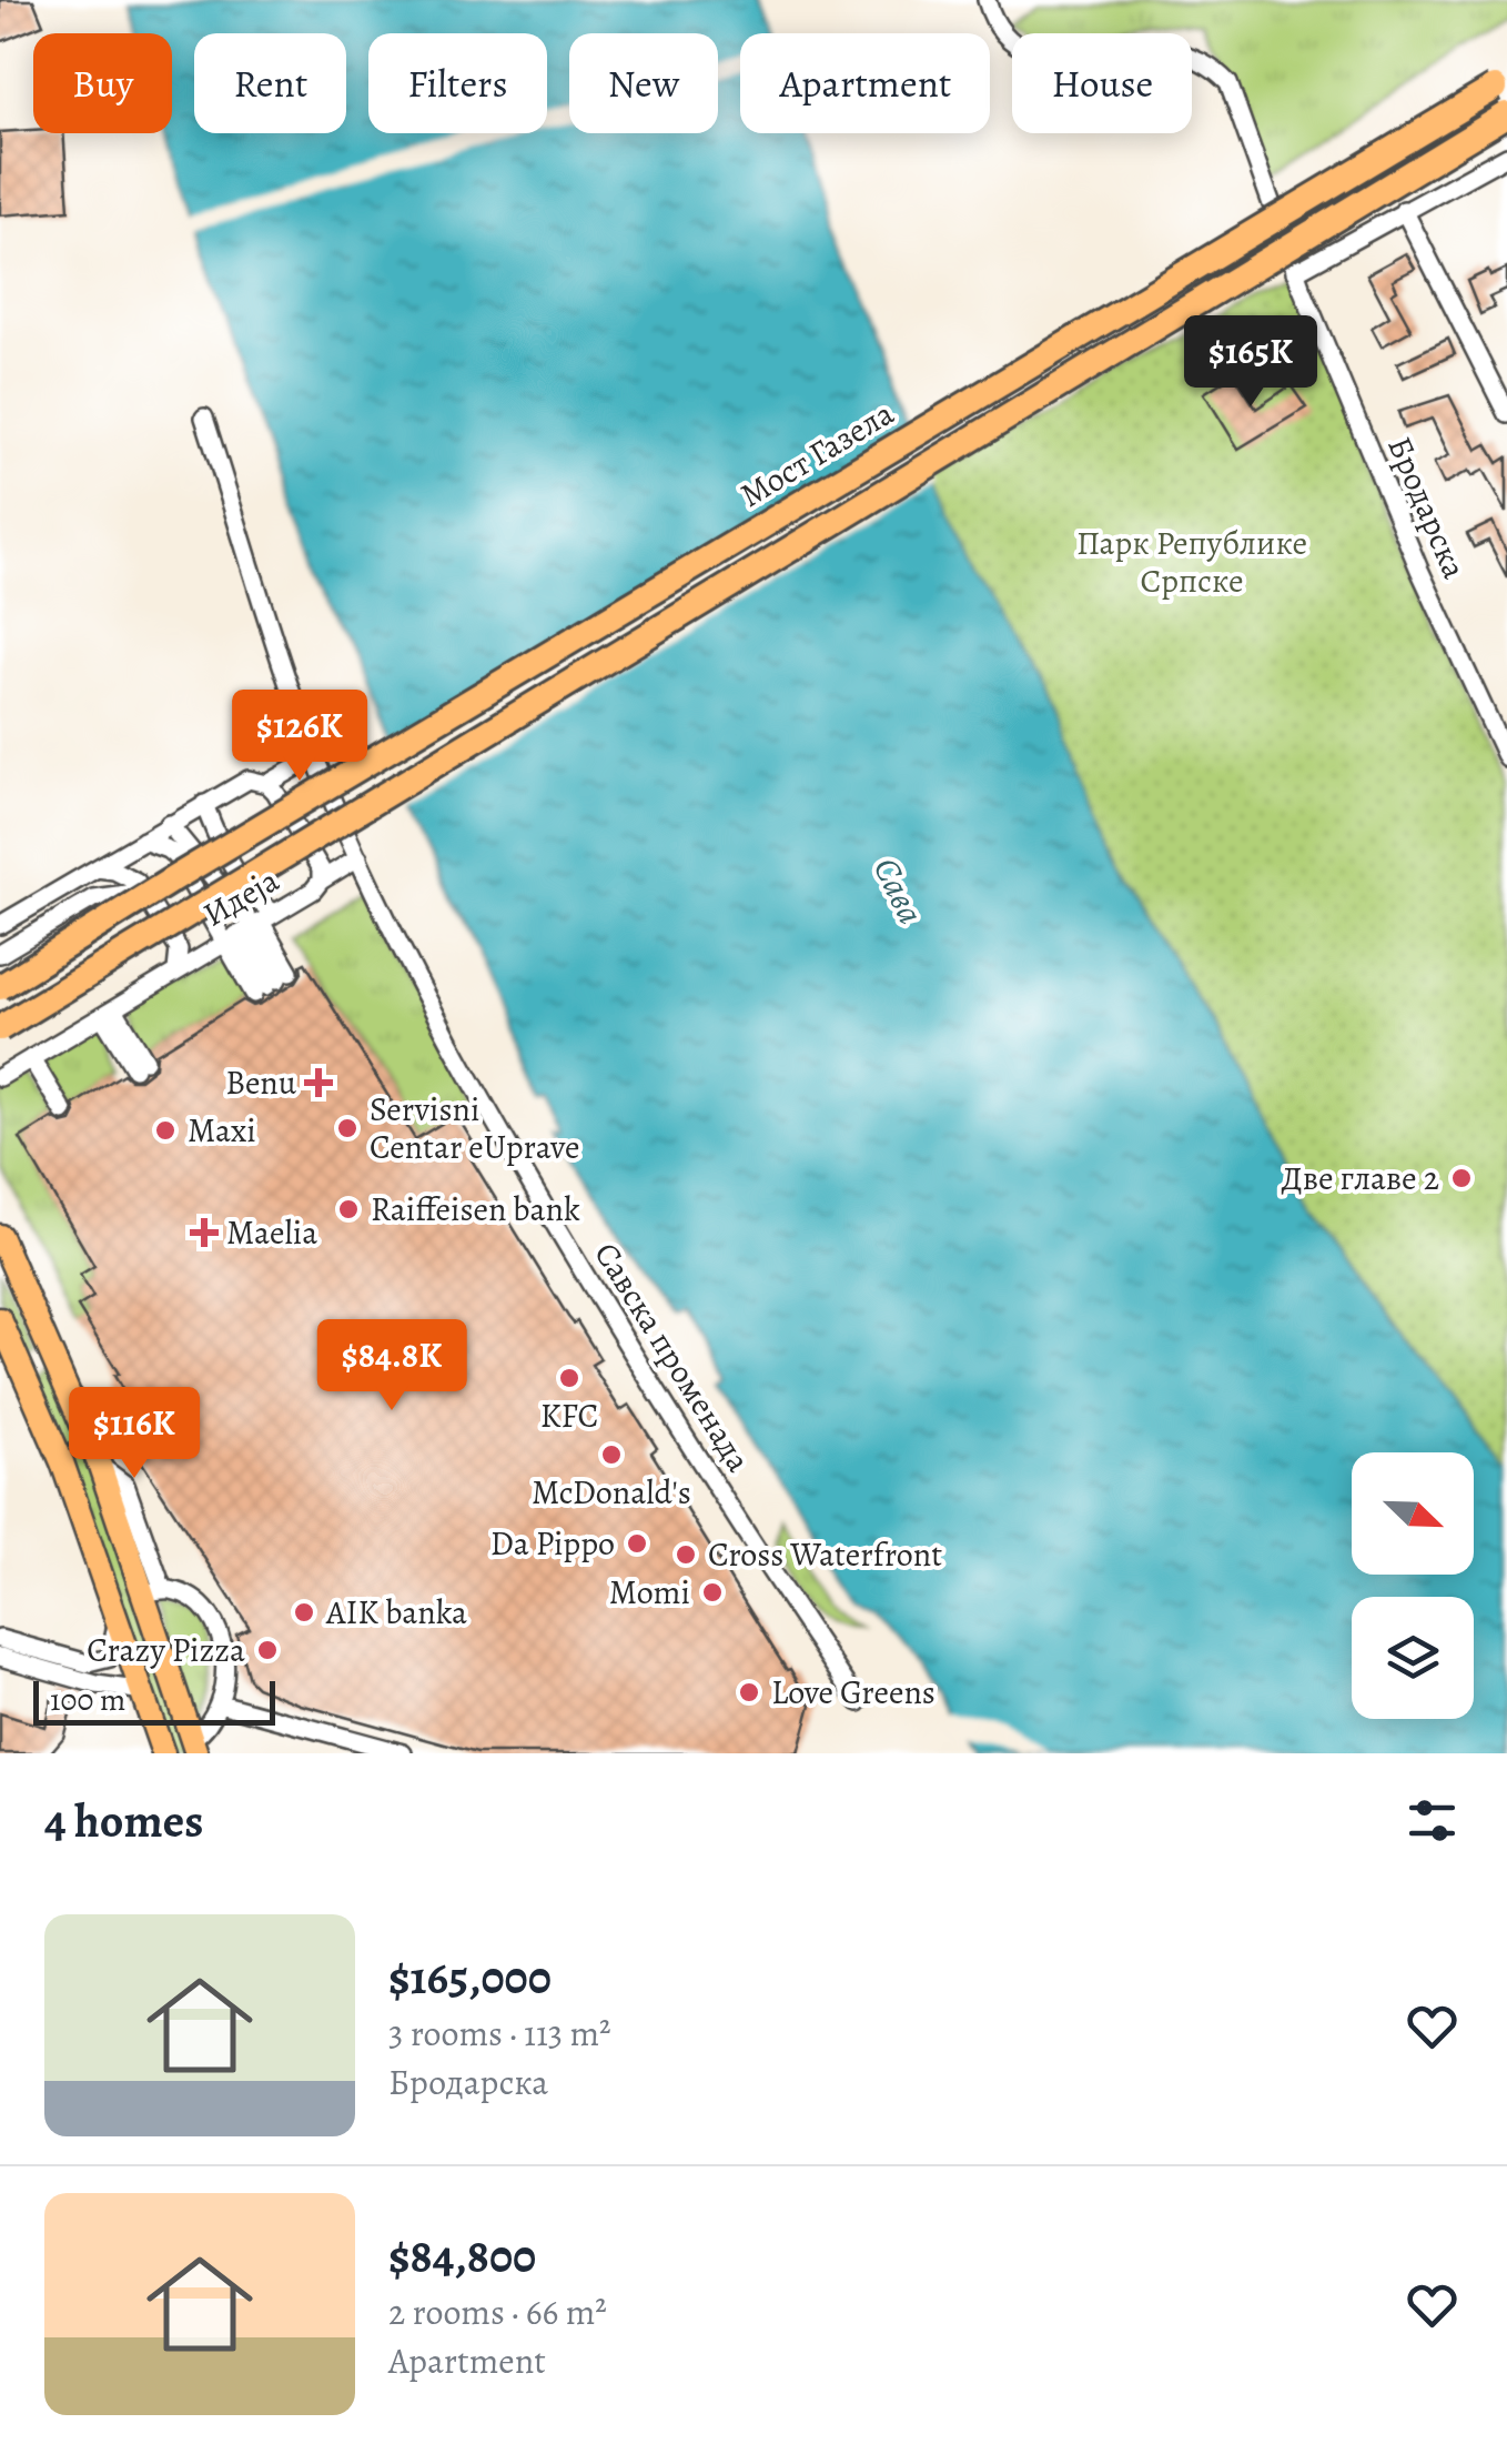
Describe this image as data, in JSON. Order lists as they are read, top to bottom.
{
  "streets": {
    "highway": ["Мост Газела"],
    "street": ["Бродарска", "Идеја", "Савска променада"]
  },
  "water": ["Сава"],
  "parks": ["Парк Републике Српске"],
  "places": {
    "health": ["Benu", "Maelia"],
    "other": [
      "Servisni Centar eUprave",
      "Maxi",
      "Две главе 2",
      "Raiffeisen bank",
      "KFC",
      "McDonald's",
      "Da Pippo",
      "Cross Waterfront",
      "Momi",
      "AIK banka",
      "Crazy Pizza",
      "Love Greens"
    ]
  },
  "scale_bar": "100 m",
  "north": "bottom right",
  "page": {
    "chip": [
      "Buy",
      "Rent",
      "Filters",
      "New",
      "Apartment",
      "House"
    ],
    "price": [
      "$165K",
      "$126K",
      "$84.8K",
      "$116K"
    ],
    "scale": "100 m",
    "heading": "4 homes",
    "list": [
      {
        "name": "$165,000",
        "note": "3 rooms · 113 m² · Бродарска"
      },
      {
        "name": "$84,800",
        "note": "2 rooms · 66 m² · Apartment"
      }
    ]
  }
}
